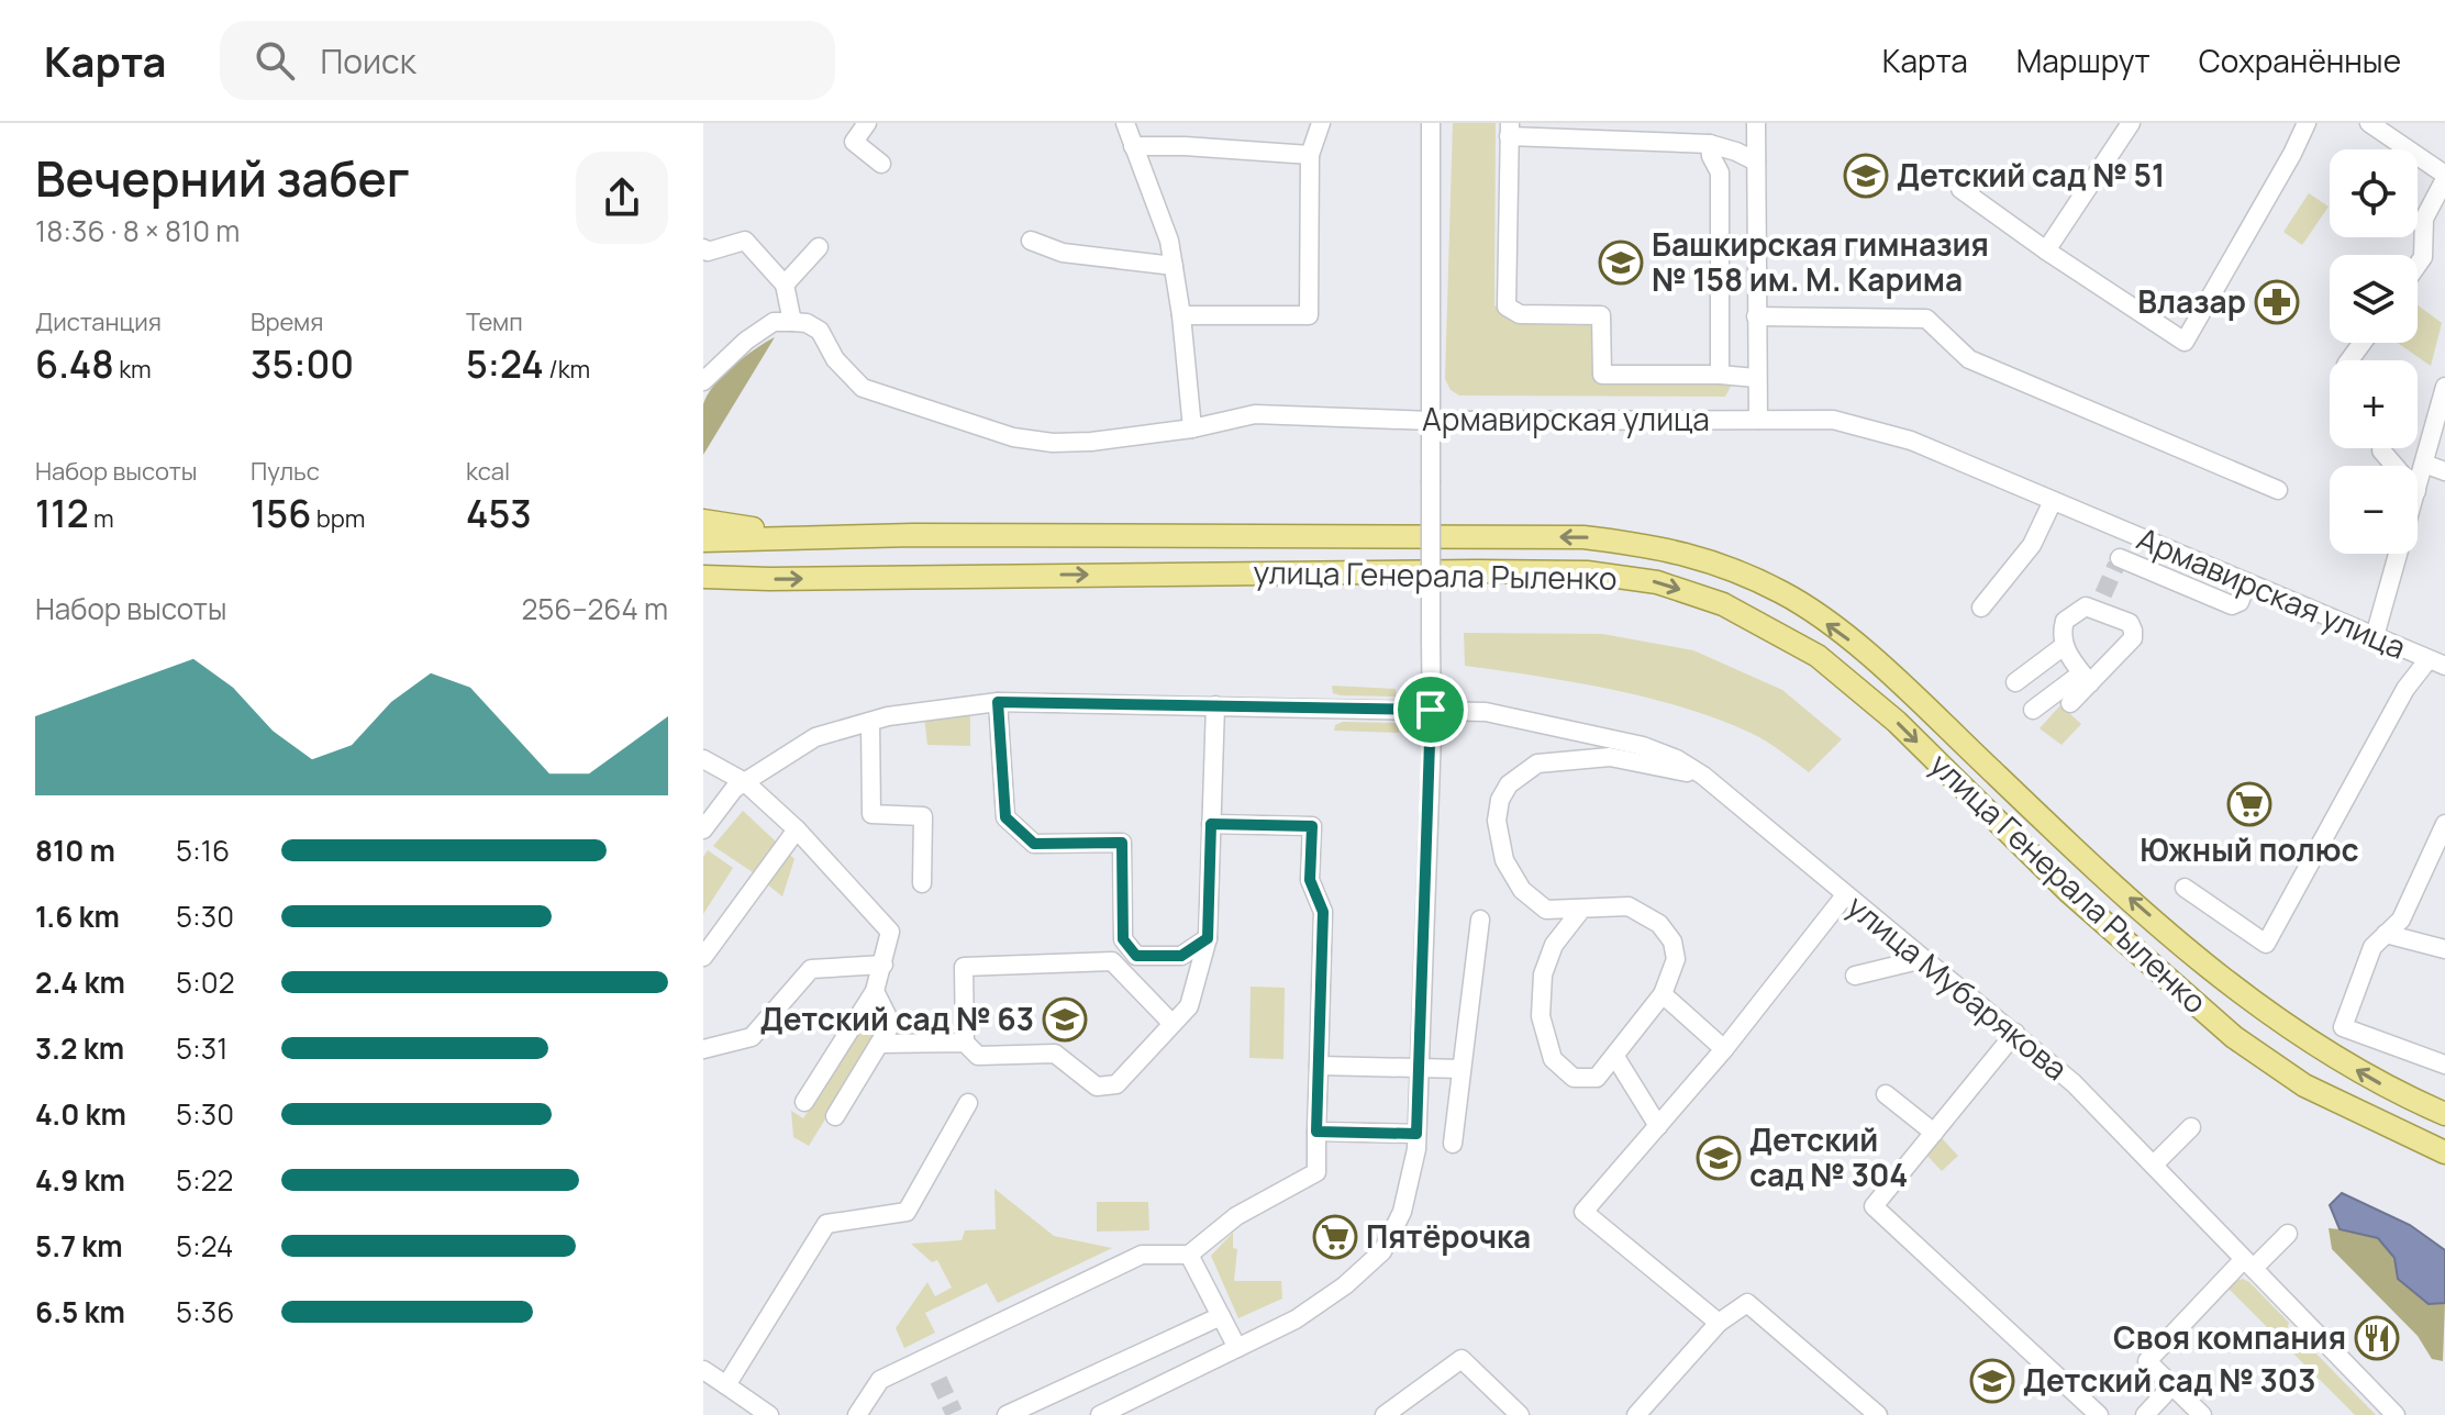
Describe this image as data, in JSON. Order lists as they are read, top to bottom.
{
  "streets": {
    "main road": ["улица Генерала Рыленко"],
    "street": ["Армавирская улица", "улица Мубарякова"]
  },
  "places": {
    "school or university": [
      "Детский сад № 51",
      "Башкирская гимназия № 158 им. М. Карима",
      "Детский сад № 63",
      "Детский сад № 304",
      "Детский сад № 303"
    ],
    "pharmacy": ["Влазар"],
    "supermarket": ["Южный полюс", "Пятёрочка"],
    "restaurant": ["Своя компания"]
  },
  "page": {
    "header": "Карта",
    "search": "Поиск",
    "nav": ["Карта", "Маршрут", "Сохранённые"],
    "heading": ["Вечерний забег", "18:36 · 8 × 810 m"],
    "map_buttons": ["+", "−"],
    "stats": [
      ["Дистанция", "6.48 km"],
      ["Время", "35:00"],
      ["Темп", "5:24 /km"],
      ["Набор высоты", "112 m"],
      ["Пульс", "156 bpm"],
      ["kcal", "453"]
    ],
    "chart": ["Набор высоты", "256–264 m"],
    "list": [
      {
        "name": "810 m",
        "note": "5:16"
      },
      {
        "name": "1.6 km",
        "note": "5:30"
      },
      {
        "name": "2.4 km",
        "note": "5:02"
      },
      {
        "name": "3.2 km",
        "note": "5:31"
      },
      {
        "name": "4.0 km",
        "note": "5:30"
      },
      {
        "name": "4.9 km",
        "note": "5:22"
      },
      {
        "name": "5.7 km",
        "note": "5:24"
      },
      {
        "name": "6.5 km",
        "note": "5:36"
      }
    ]
  }
}
